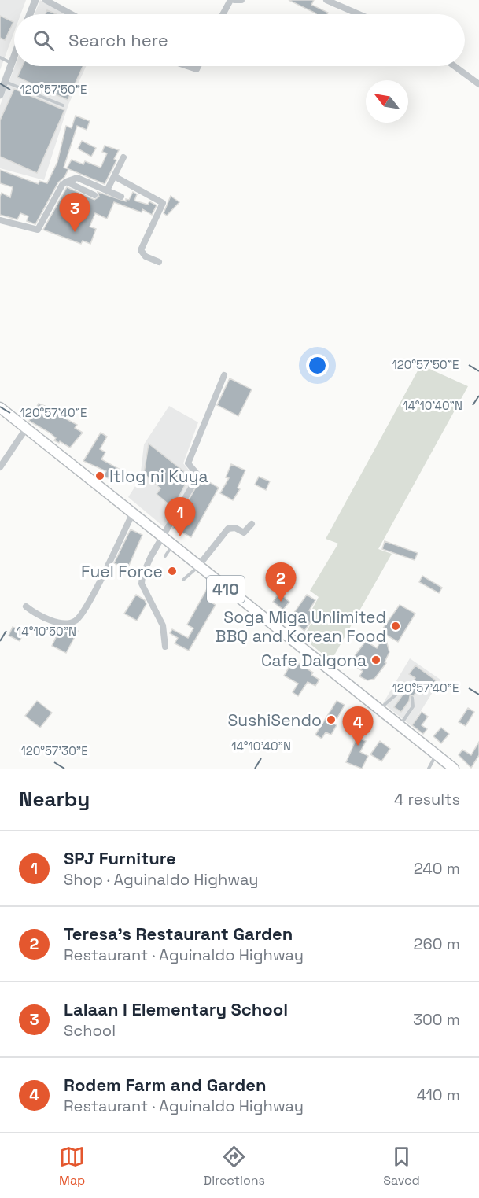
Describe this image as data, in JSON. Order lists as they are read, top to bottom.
{
  "streets": {
    "main road": ["410"]
  },
  "places": [
    "Itlog ni Kuya",
    "Fuel Force",
    "Soga Miga Unlimited BBQ and Korean Food",
    "Cafe Dalgona",
    "SushiSendo"
  ],
  "north": "top left",
  "page": {
    "search": "Search here",
    "pins": [
      "3",
      "1",
      "2",
      "4"
    ],
    "heading": ["Nearby", "4 results"],
    "list": [
      {
        "mark": "1",
        "name": "SPJ Furniture",
        "note": "Shop · Aguinaldo Highway",
        "value": "240 m"
      },
      {
        "mark": "2",
        "name": "Teresa's Restaurant Garden",
        "note": "Restaurant · Aguinaldo Highway",
        "value": "260 m"
      },
      {
        "mark": "3",
        "name": "Lalaan I Elementary School",
        "note": "School",
        "value": "300 m"
      },
      {
        "mark": "4",
        "name": "Rodem Farm and Garden",
        "note": "Restaurant · Aguinaldo Highway",
        "value": "410 m"
      }
    ],
    "nav": ["Map", "Directions", "Saved"]
  },
  "coordinates": [
    "120°57'50\"E",
    "14°10'40\"N",
    "120°57'40\"E",
    "14°10'50\"N",
    "120°57'30\"E"
  ]
}
